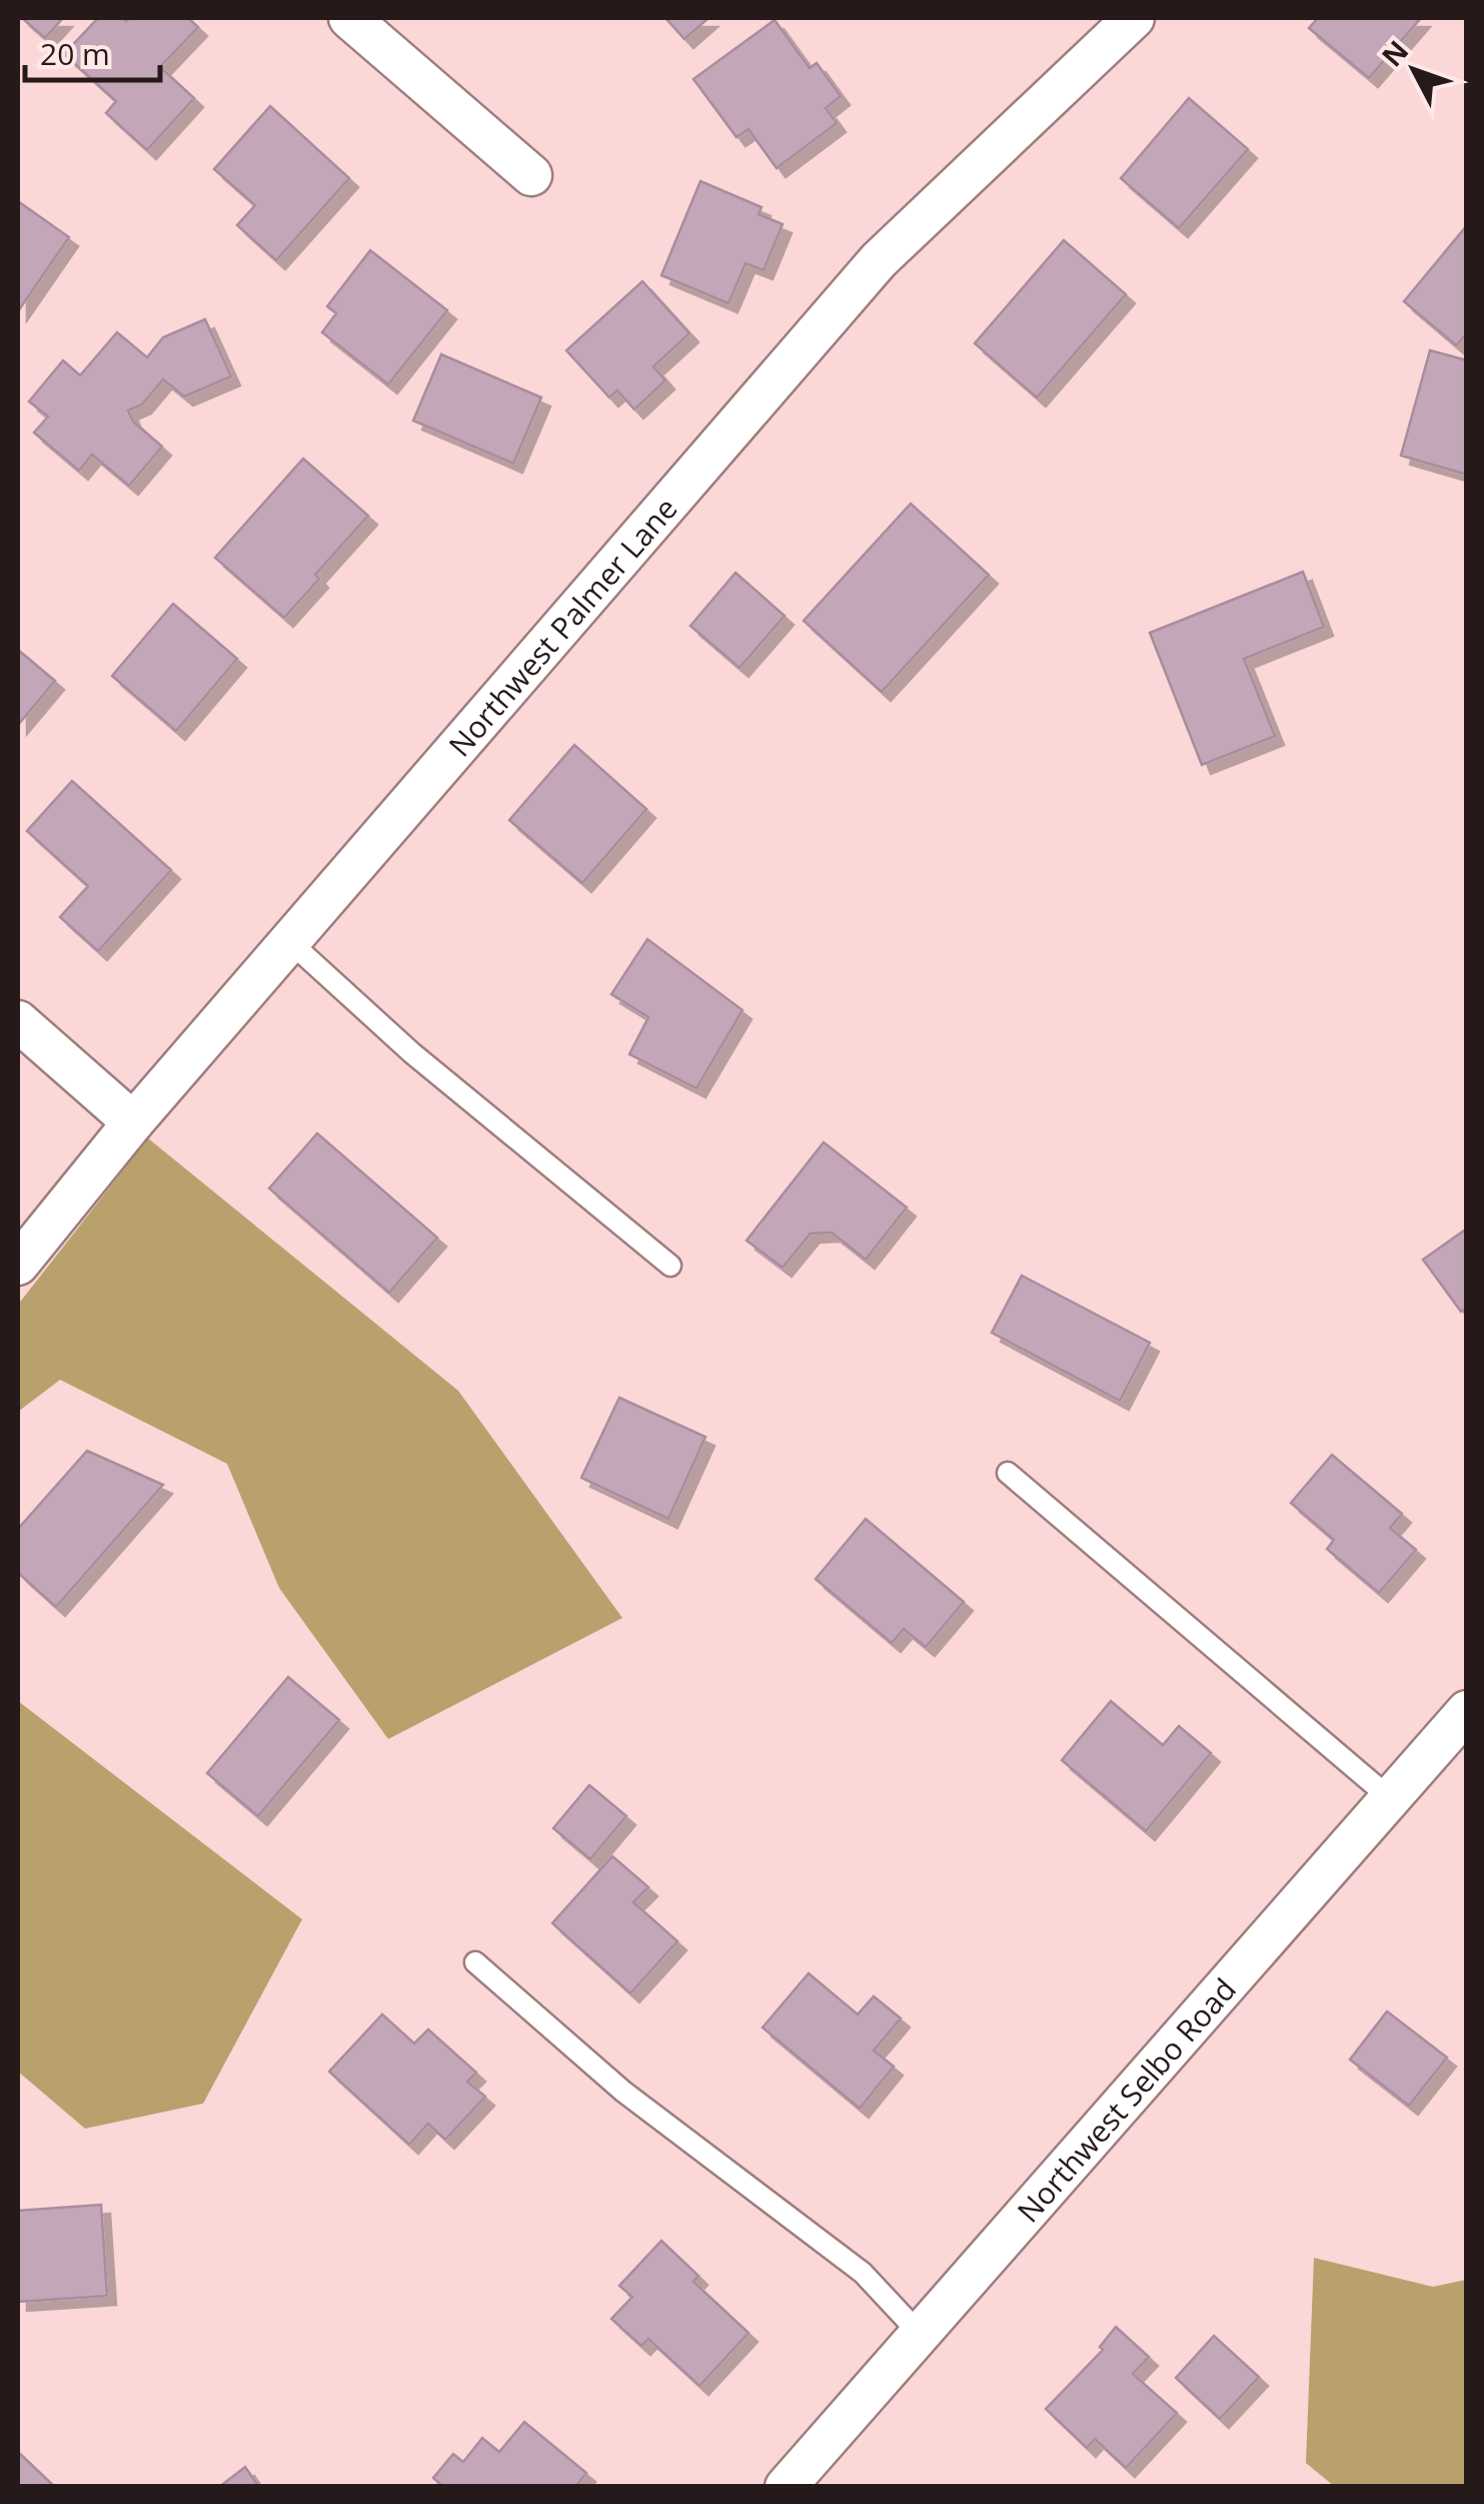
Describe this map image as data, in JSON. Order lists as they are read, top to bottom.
{
  "streets": {
    "street": ["Northwest Palmer Lane", "Northwest Selbo Road"]
  },
  "scale_bar": "20 m",
  "north": "top left"
}
